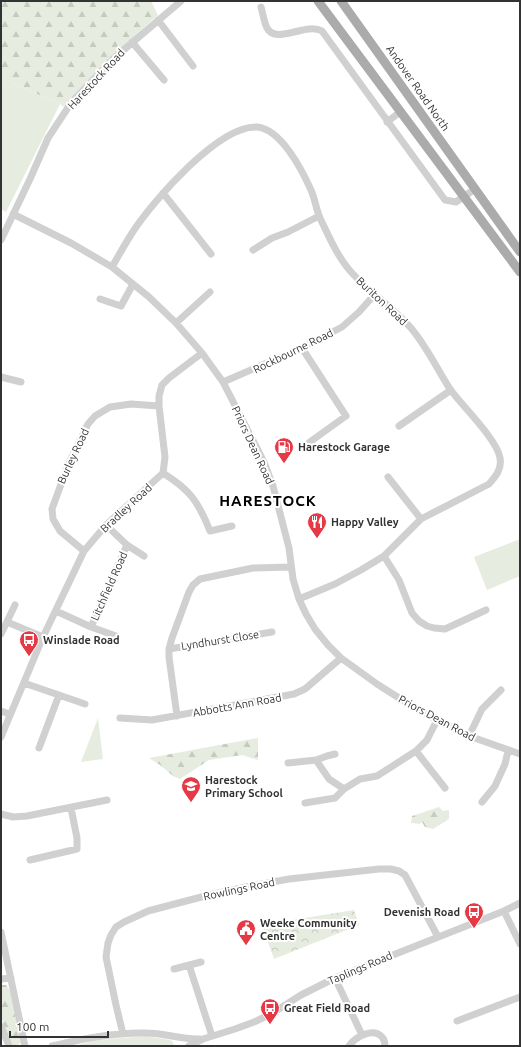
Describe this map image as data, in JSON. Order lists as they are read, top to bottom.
{
  "streets": {
    "main road": ["Andover Road North"],
    "street": [
      "Harestock Road",
      "Buriton Road",
      "Rockbourne Road",
      "Priors Dean Road",
      "Burley Road",
      "Bradley Road",
      "Litchfield Road",
      "Lyndhurst Close",
      "Abbotts Ann Road",
      "Rowlings Road",
      "Taplings Road"
    ]
  },
  "crossings": [
    ["Harestock Road", "Priors Dean Road"],
    ["Buriton Road", "Rockbourne Road"],
    ["Buriton Road", "Priors Dean Road"],
    ["Rockbourne Road", "Priors Dean Road"],
    ["Priors Dean Road", "Abbotts Ann Road"],
    ["Burley Road", "Bradley Road"],
    ["Bradley Road", "Litchfield Road"],
    ["Rowlings Road", "Taplings Road"]
  ],
  "districts": ["HARESTOCK"],
  "places": {
    "fuel station": ["Harestock Garage"],
    "restaurant": ["Happy Valley"],
    "bus stop": ["Winslade Road", "Devenish Road", "Great Field Road"],
    "school or university": ["Harestock Primary School"],
    "public building": ["Weeke Community Centre"]
  },
  "scale_bar": "100 m"
}
